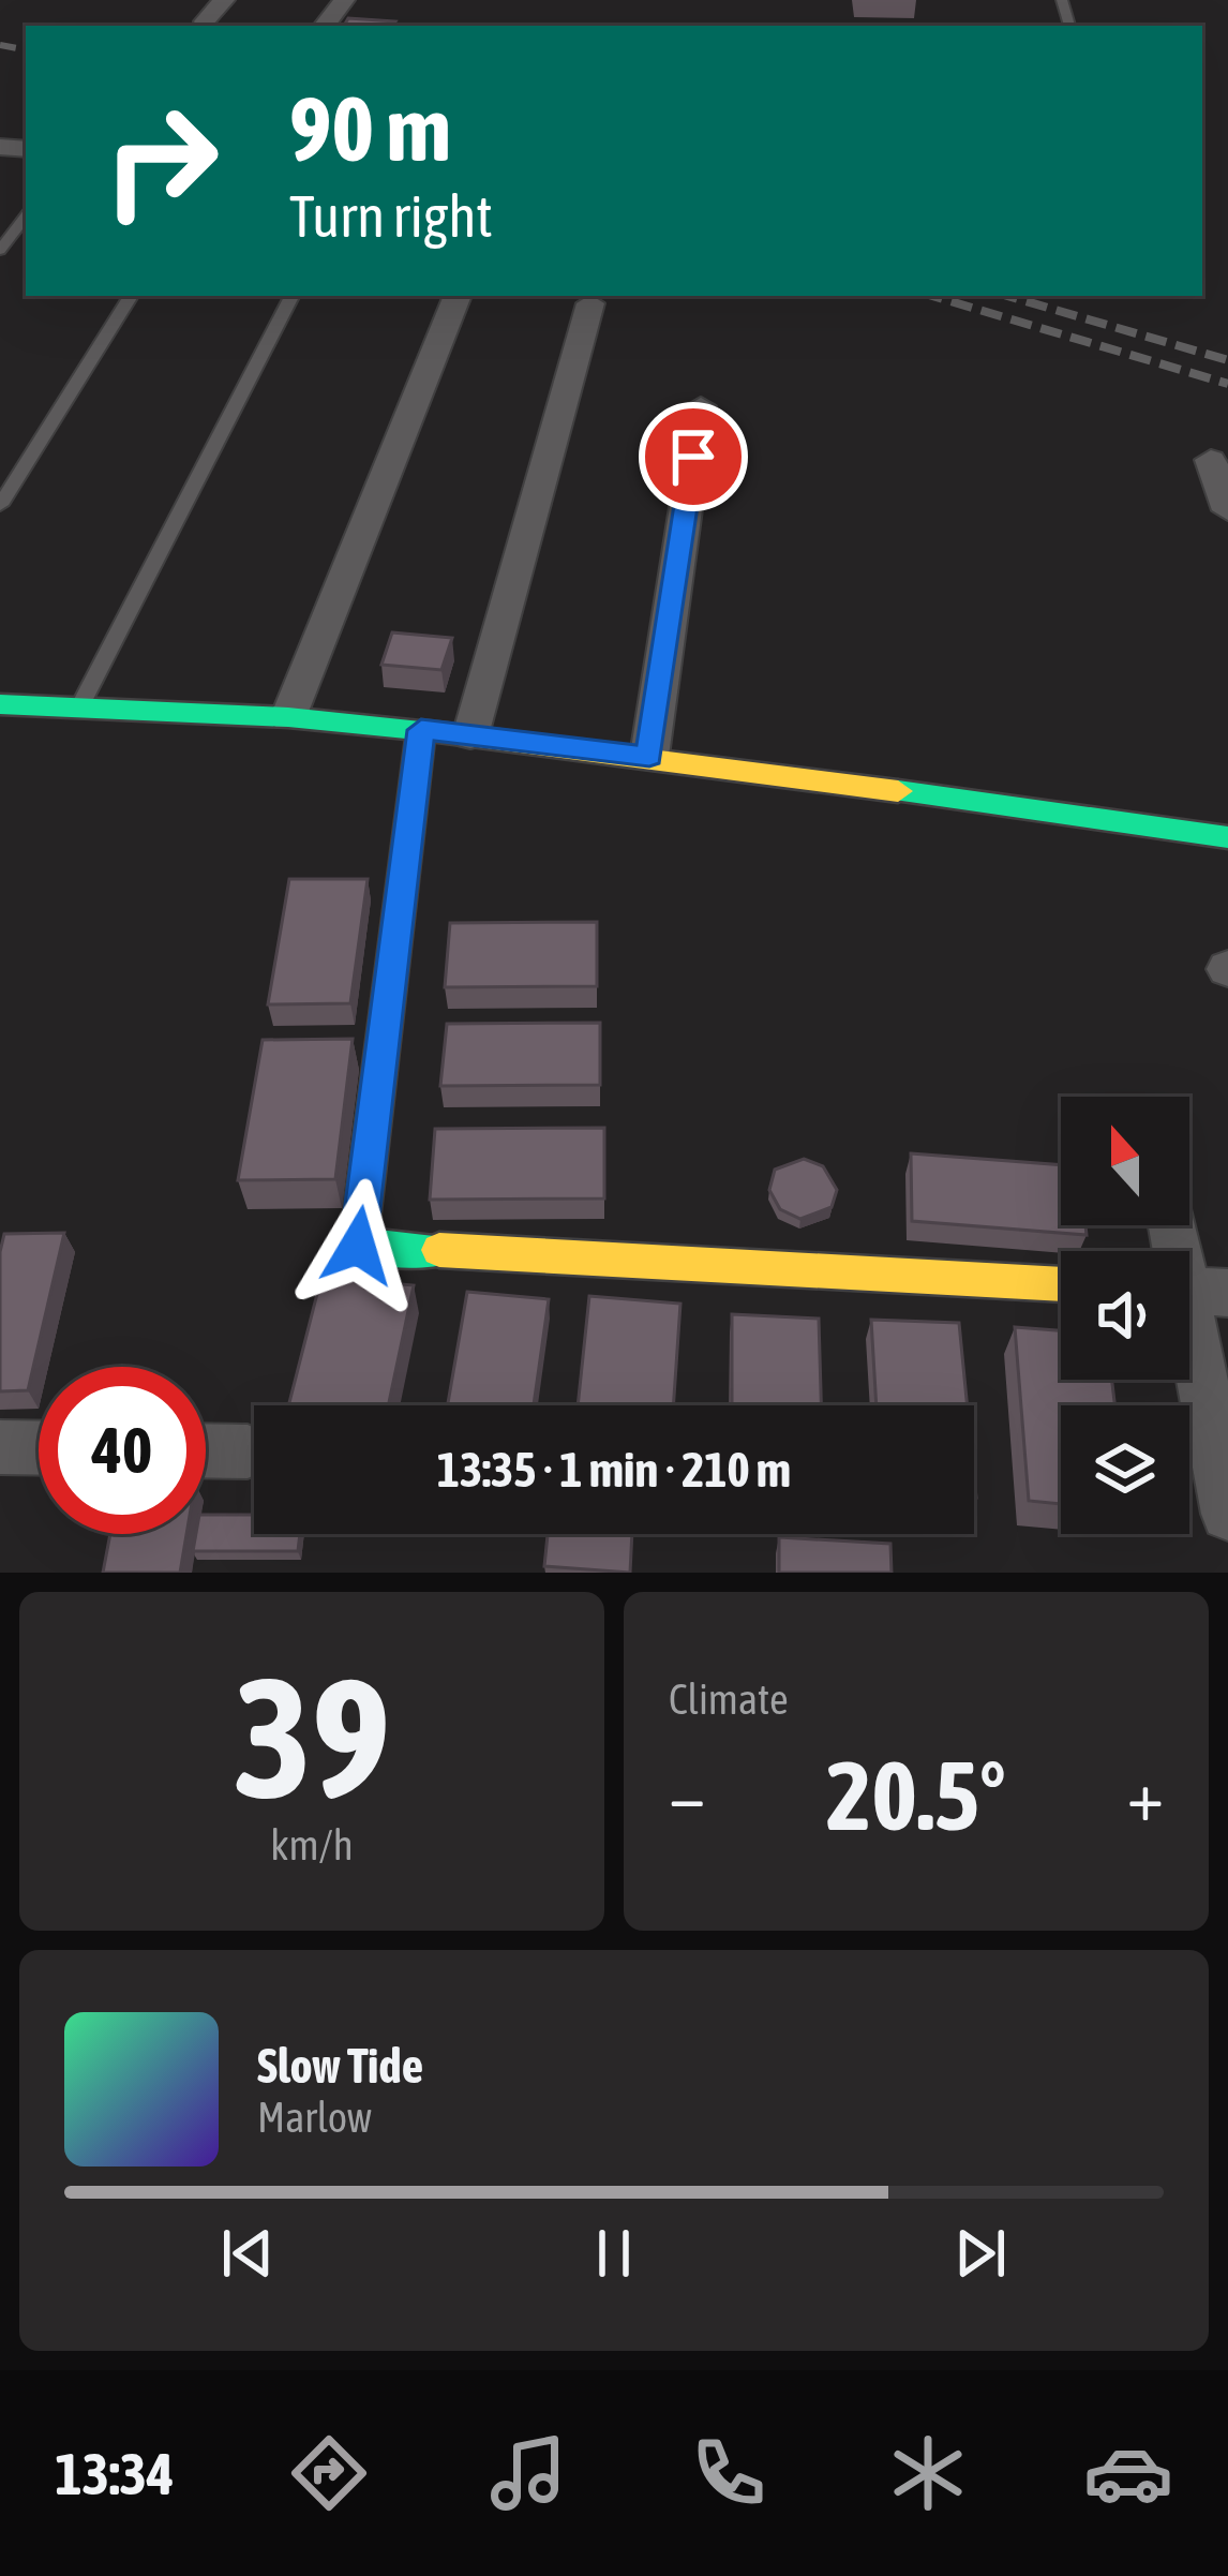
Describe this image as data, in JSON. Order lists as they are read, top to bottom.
{
  "north": "top",
  "page": {
    "turn": ["90 m", "Turn right"],
    "limit": "40",
    "trip": "13:35 · 1 min · 210 m",
    "tile": [
      ["39", "km/h"],
      "Climate"
    ],
    "heat": ["−", "20.5°", "+"],
    "song": ["Slow Tide", "Marlow"],
    "tabs": "13:34"
  }
}
